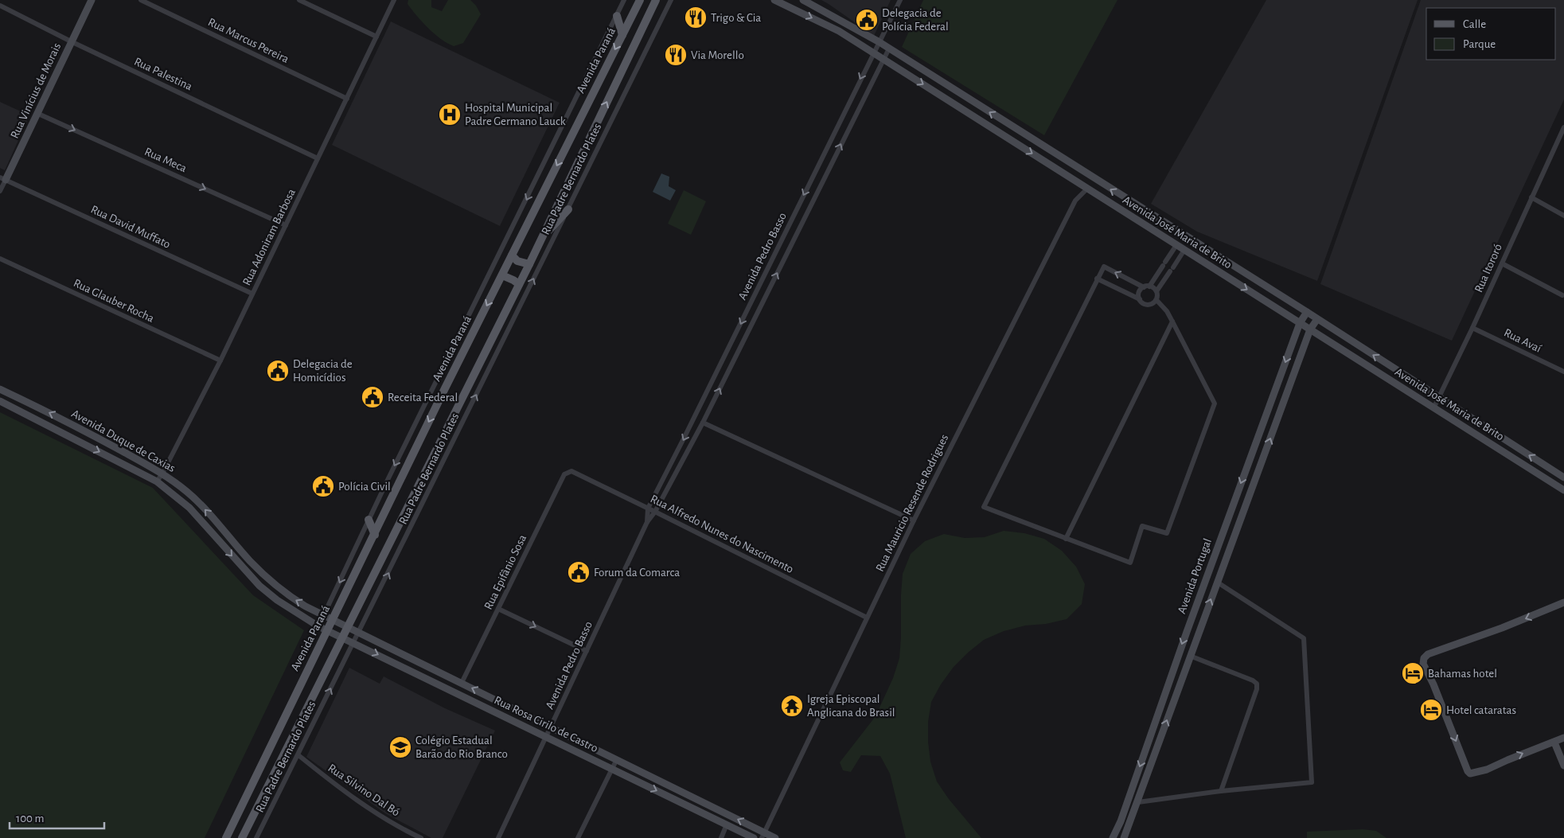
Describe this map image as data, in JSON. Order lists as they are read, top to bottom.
{
  "streets": {
    "main road": [
      "Avenida Paraná",
      "Rua Vinícius de Morais",
      "Avenida José Maria de Brito",
      "Avenida Duque de Caxias",
      "Avenida Portugal",
      "Rua Rosa Cirilo de Castro"
    ],
    "street": [
      "Rua Marcus Pereira",
      "Rua Palestina",
      "Rua Meca",
      "Rua Padre Bernardo Plates",
      "Rua David Muffato",
      "Rua Adoniram Barbosa",
      "Avenida Pedro Basso",
      "Rua Itororó",
      "Rua Glauber Rocha",
      "Rua Avaí",
      "Rua Mauricio Resende Rodrigues",
      "Rua Alfredo Nunes do Nascimento",
      "Rua Epifânio Sosa",
      "Rua Silvino Dal Bó"
    ]
  },
  "crossings": [
    ["Rua Marcus Pereira", "Rua Adoniram Barbosa"],
    ["Avenida Paraná", "Avenida Duque de Caxias"],
    ["Avenida Paraná", "Rua Rosa Cirilo de Castro"],
    ["Rua Palestina", "Rua Vinícius de Morais"],
    ["Rua Palestina", "Rua Adoniram Barbosa"],
    ["Rua Vinícius de Morais", "Rua Meca"],
    ["Rua Vinícius de Morais", "Rua David Muffato"],
    ["Rua Meca", "Rua Adoniram Barbosa"],
    ["Rua Padre Bernardo Plates", "Avenida Duque de Caxias"],
    ["Rua Padre Bernardo Plates", "Rua Rosa Cirilo de Castro"],
    ["Rua Padre Bernardo Plates", "Rua Silvino Dal Bó"],
    ["Rua David Muffato", "Rua Adoniram Barbosa"],
    ["Avenida José Maria de Brito", "Avenida Pedro Basso"],
    ["Avenida José Maria de Brito", "Rua Itororó"],
    ["Avenida José Maria de Brito", "Rua Mauricio Resende Rodrigues"],
    ["Avenida José Maria de Brito", "Avenida Portugal"],
    ["Rua Adoniram Barbosa", "Rua Glauber Rocha"],
    ["Rua Adoniram Barbosa", "Avenida Duque de Caxias"],
    ["Avenida Pedro Basso", "Avenida Duque de Caxias"],
    ["Avenida Pedro Basso", "Rua Alfredo Nunes do Nascimento"],
    ["Avenida Pedro Basso", "Rua Rosa Cirilo de Castro"],
    ["Rua Itororó", "Rua Avaí"],
    ["Avenida Duque de Caxias", "Rua Mauricio Resende Rodrigues"],
    ["Avenida Duque de Caxias", "Rua Epifânio Sosa"],
    ["Avenida Duque de Caxias", "Rua Rosa Cirilo de Castro"],
    ["Rua Mauricio Resende Rodrigues", "Rua Alfredo Nunes do Nascimento"],
    ["Rua Alfredo Nunes do Nascimento", "Rua Epifânio Sosa"]
  ],
  "one_way": ["Rua Meca", "Rua Rosa Cirilo de Castro"],
  "places": {
    "restaurant": ["Trigo & Cia", "Via Morello"],
    "public building": [
      "Delegacia de Polícia Federal",
      "Delegacia de Homicídios",
      "Receita Federal",
      "Polícia Civil",
      "Forum da Comarca"
    ],
    "hospital": ["Hospital Municipal Padre Germano Lauck"],
    "hotel": ["Bahamas hotel", "Hotel cataratas"],
    "temple": ["Igreja Episcopal Anglicana do Brasil"],
    "school or university": ["Colégio Estadual Barão do Rio Branco"]
  },
  "legend": ["Calle", "Parque"],
  "scale_bar": "100 m"
}
